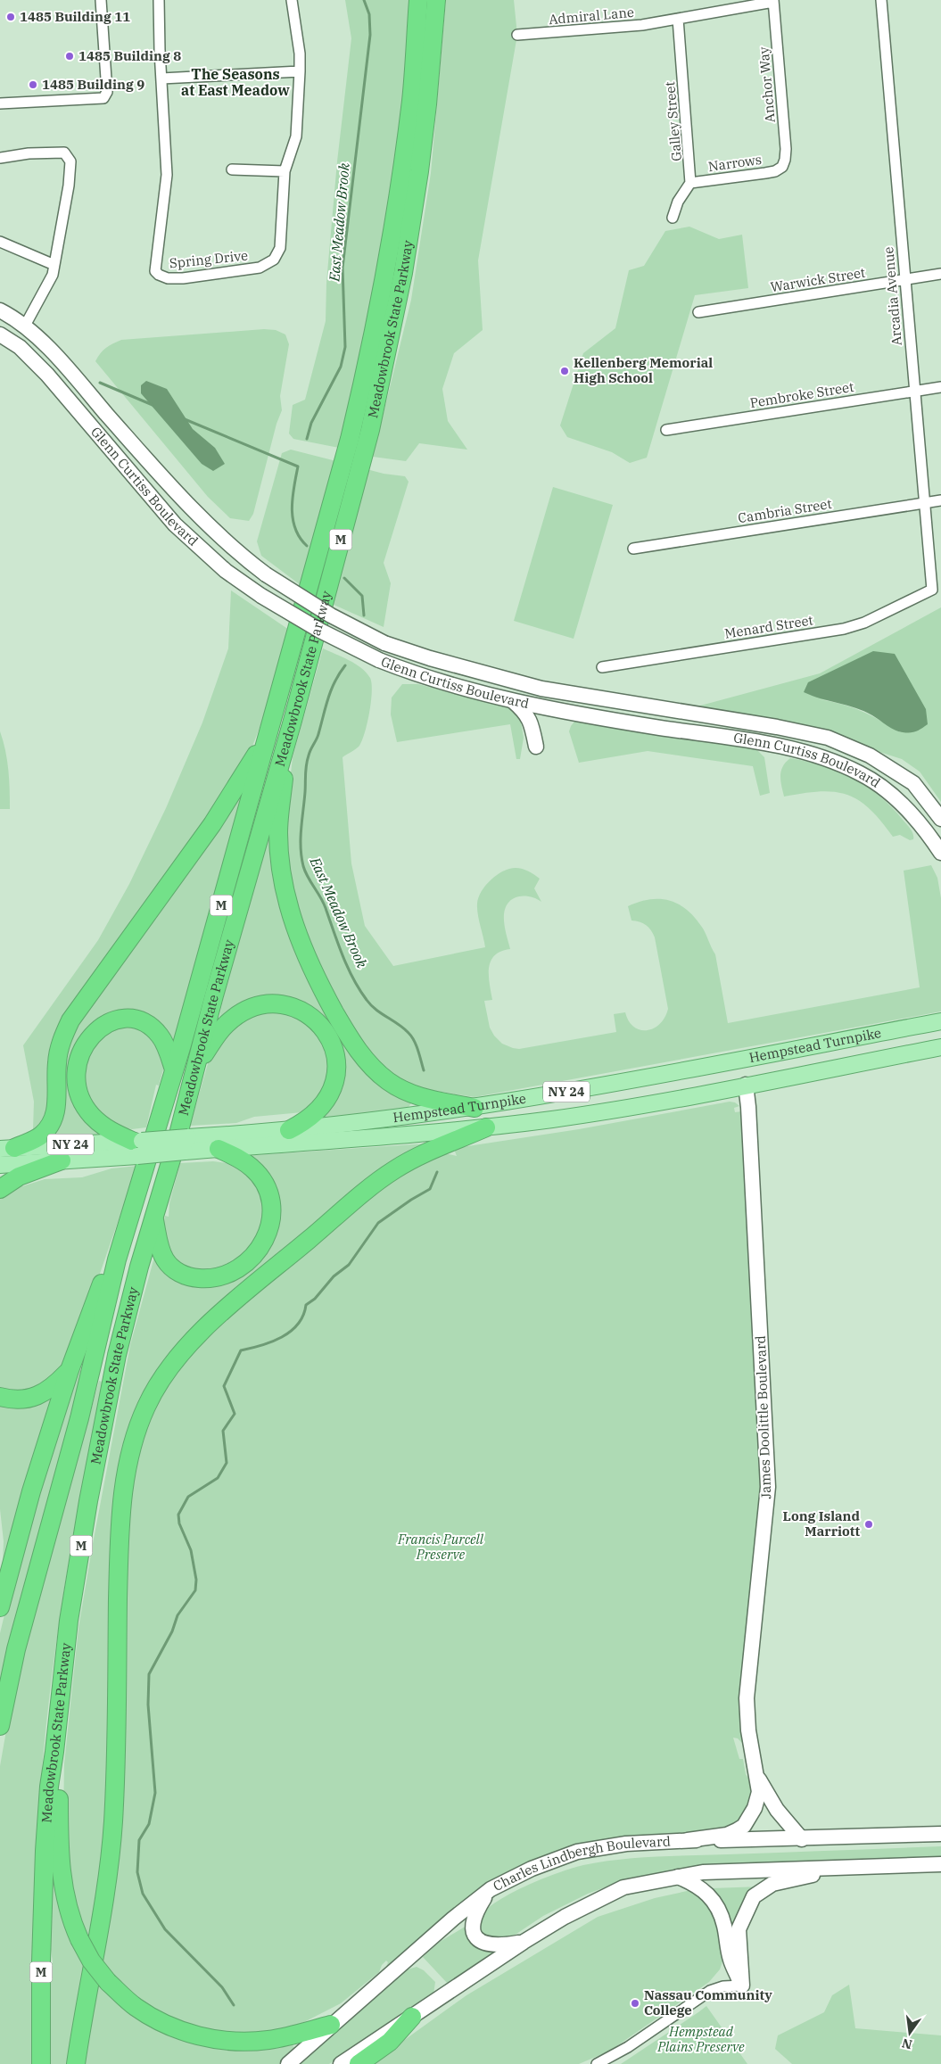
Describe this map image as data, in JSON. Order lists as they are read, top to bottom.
{
  "streets": {
    "highway": ["Meadowbrook State Parkway", "M"],
    "main road": [
      "Glenn Curtiss Boulevard",
      "Hempstead Turnpike",
      "NY 24",
      "James Doolittle Boulevard",
      "Charles Lindbergh Boulevard"
    ],
    "street": [
      "Admiral Lane",
      "Anchor Way",
      "Galley Street",
      "Narrows",
      "Spring Drive",
      "Warwick Street",
      "Arcadia Avenue",
      "Pembroke Street",
      "Cambria Street",
      "Menard Street"
    ]
  },
  "crossings": [
    ["Admiral Lane", "Anchor Way"],
    ["Admiral Lane", "Galley Street"],
    ["Anchor Way", "Narrows"],
    ["Galley Street", "Narrows"],
    ["Warwick Street", "Arcadia Avenue"],
    ["Arcadia Avenue", "Pembroke Street"],
    ["Arcadia Avenue", "Cambria Street"],
    ["Arcadia Avenue", "Menard Street"],
    ["Hempstead Turnpike", "James Doolittle Boulevard"],
    ["James Doolittle Boulevard", "Charles Lindbergh Boulevard"]
  ],
  "districts": ["The Seasons at East Meadow"],
  "water": ["East Meadow Brook"],
  "parks": ["Francis Purcell Preserve", "Hempstead Plains Preserve"],
  "places": [
    "1485 Building 11",
    "1485 Building 8",
    "1485 Building 9",
    "Kellenberg Memorial High School",
    "Long Island Marriott",
    "Nassau Community College"
  ],
  "north": "bottom"
}
